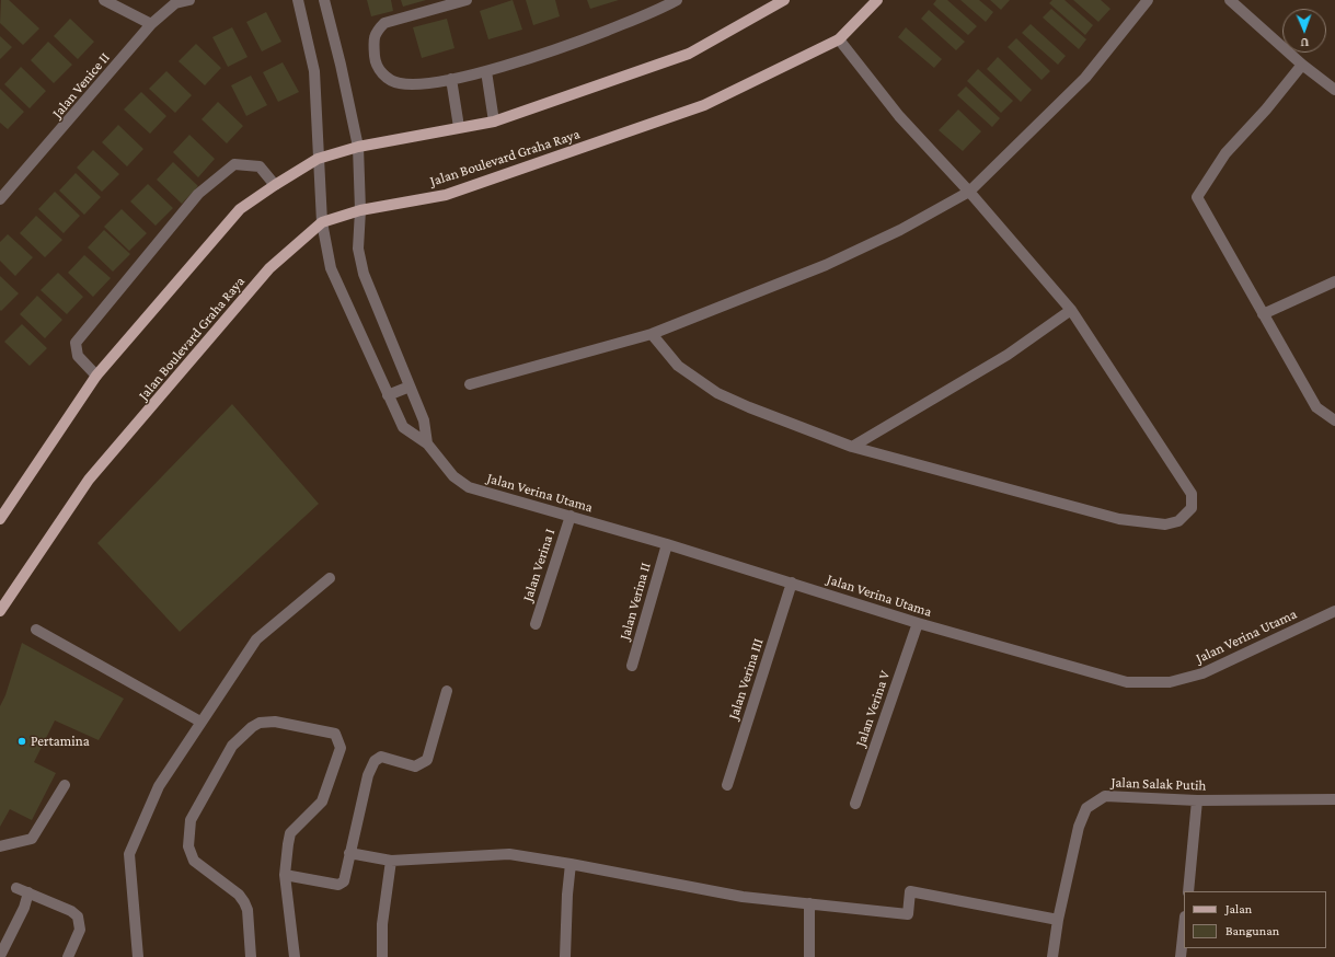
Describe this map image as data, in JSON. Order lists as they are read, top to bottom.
{
  "streets": {
    "main road": ["Jalan Boulevard Graha Raya"],
    "street": [
      "Jalan Venice II",
      "Jalan Verina Utama",
      "Jalan Verina I",
      "Jalan Verina II",
      "Jalan Verina III",
      "Jalan Verina V",
      "Jalan Salak Putih"
    ]
  },
  "crossings": [
    ["Jalan Boulevard Graha Raya", "Jalan Verina Utama"],
    ["Jalan Verina Utama", "Jalan Verina I"],
    ["Jalan Verina Utama", "Jalan Verina II"],
    ["Jalan Verina Utama", "Jalan Verina III"],
    ["Jalan Verina Utama", "Jalan Verina V"]
  ],
  "places": ["Pertamina"],
  "legend": ["Jalan", "Bangunan"],
  "north": "bottom"
}
